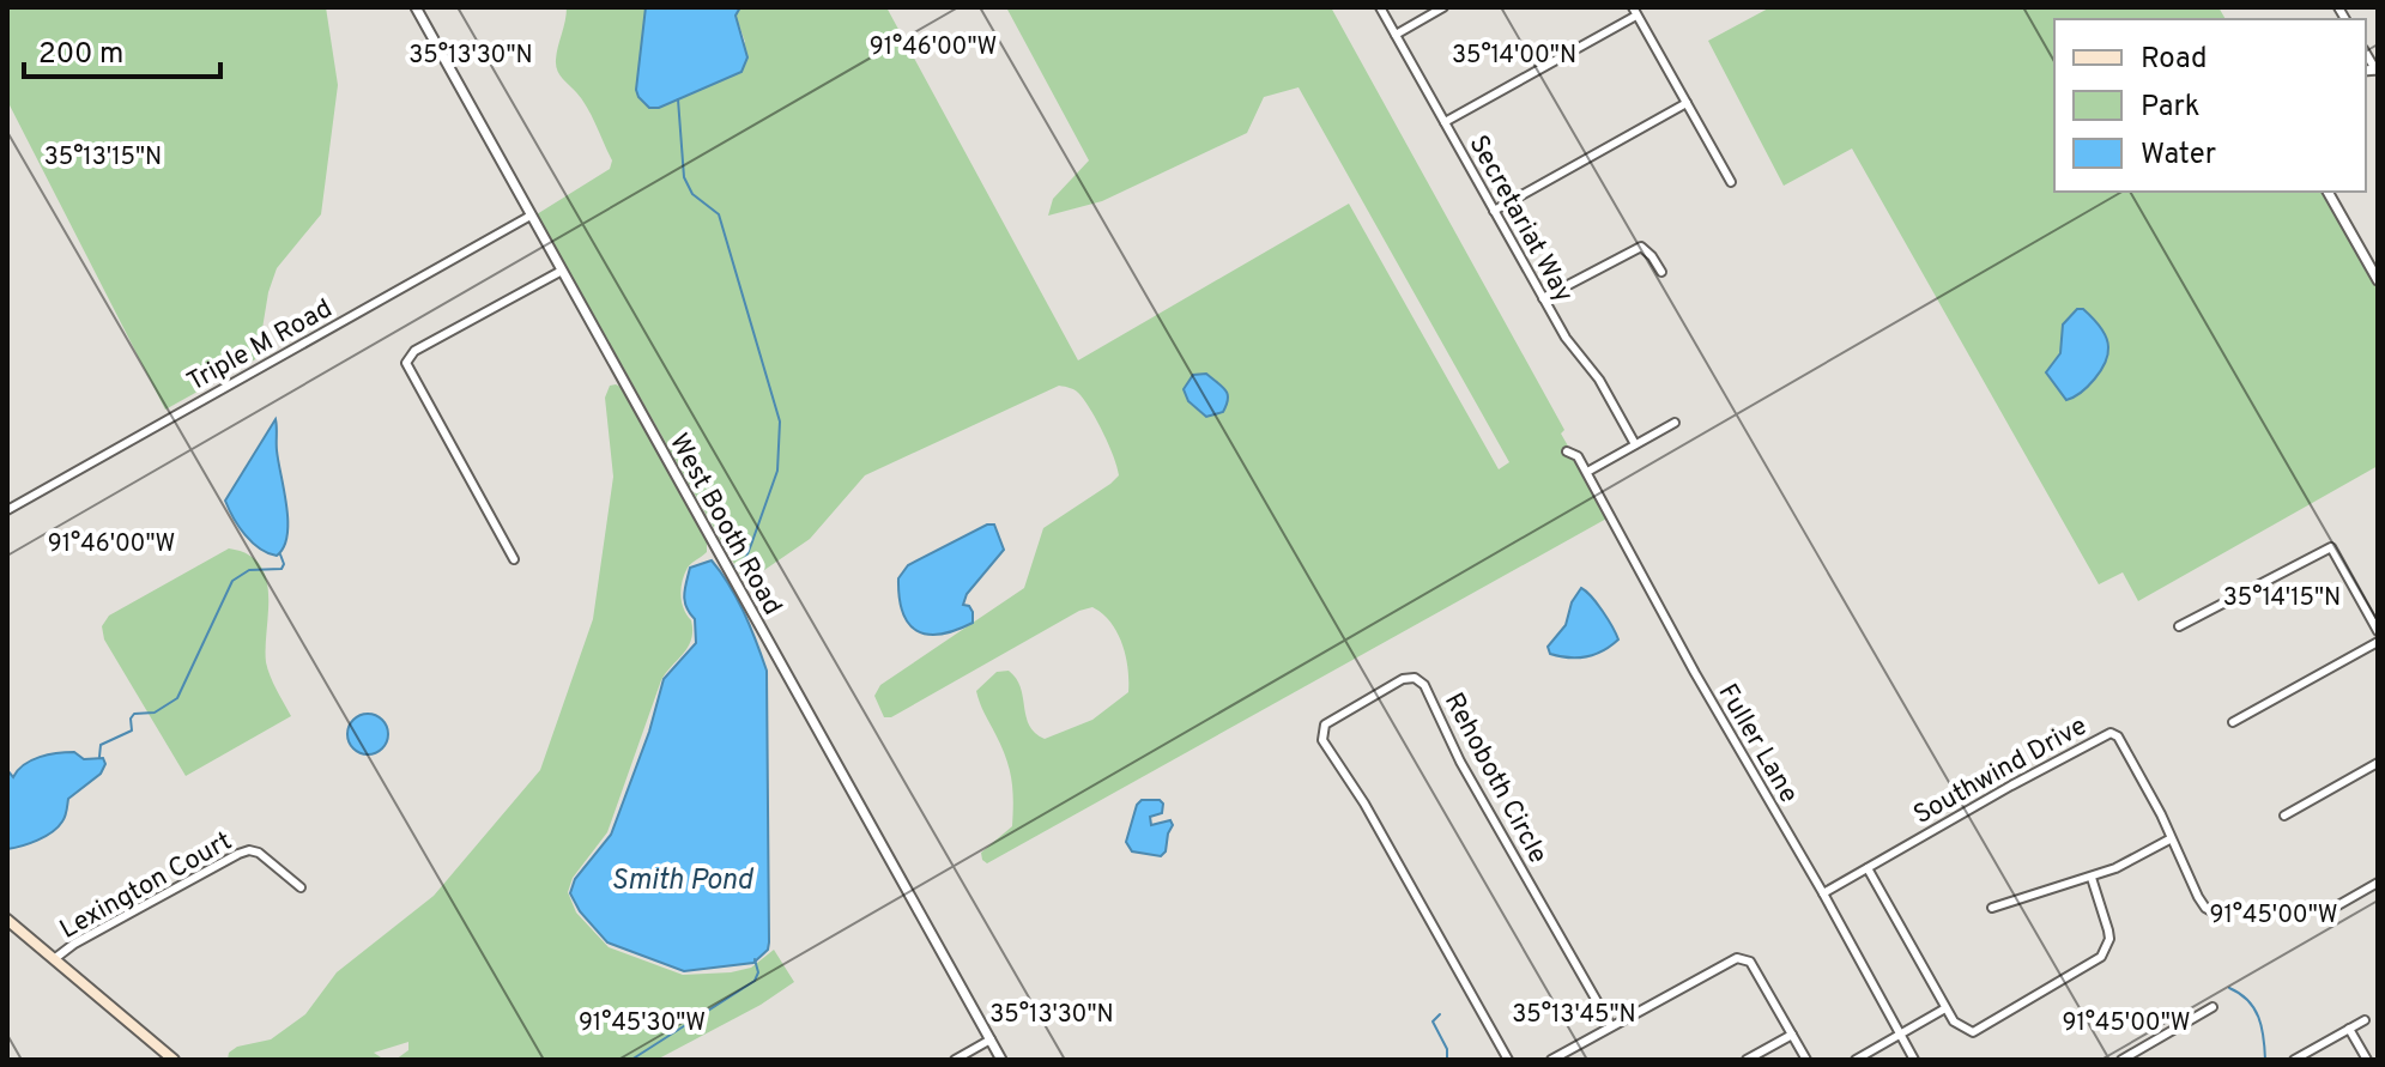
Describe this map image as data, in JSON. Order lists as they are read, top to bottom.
{
  "streets": {
    "street": [
      "Secretariat Way",
      "Triple M Road",
      "West Booth Road",
      "Fuller Lane",
      "Southwind Drive",
      "Rehoboth Circle",
      "Lexington Court"
    ]
  },
  "crossings": [
    ["Triple M Road", "West Booth Road"],
    ["Fuller Lane", "Southwind Drive"]
  ],
  "water": ["Smith Pond"],
  "legend": ["Road", "Park", "Water"],
  "scale_bar": "200 m",
  "coordinates": [
    "91°46'00\"W",
    "35°13'30\"N",
    "35°14'00\"N",
    "35°13'15\"N",
    "35°14'15\"N",
    "91°45'00\"W",
    "35°13'45\"N",
    "91°45'30\"W"
  ]
}
